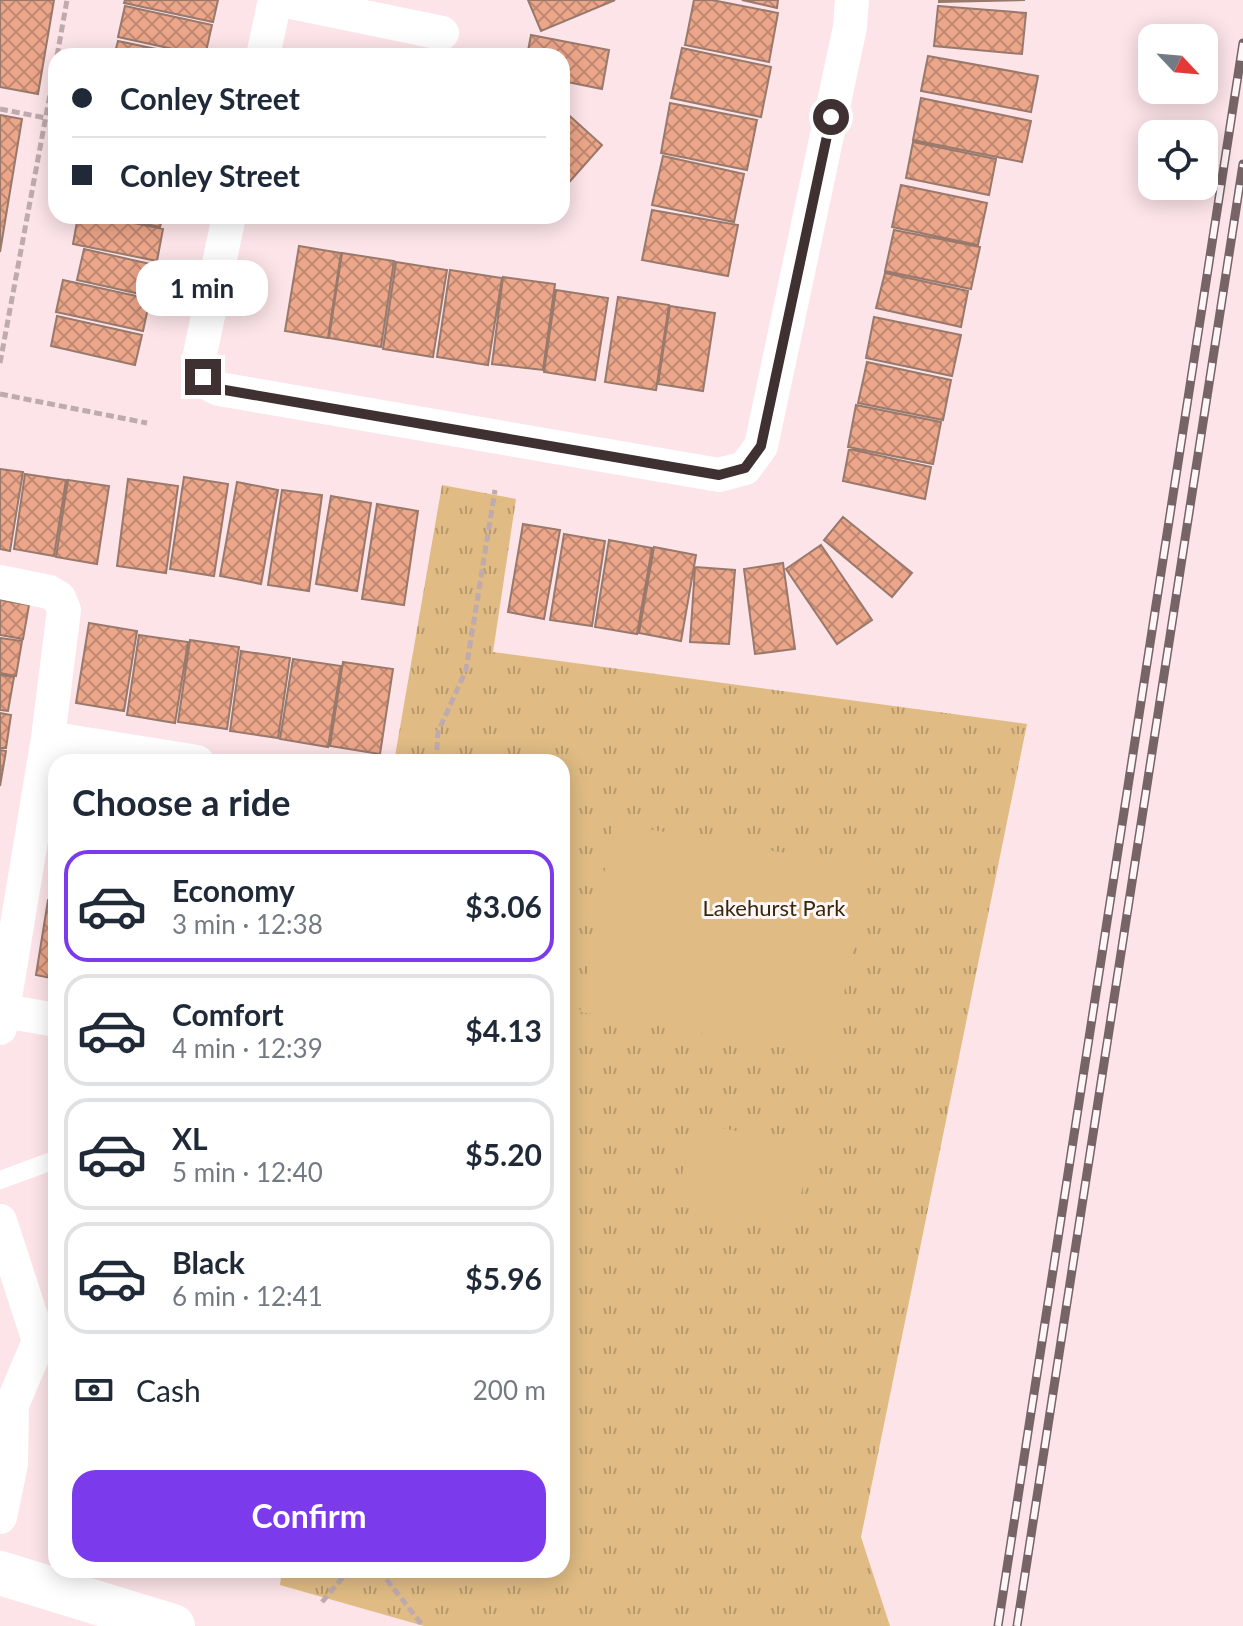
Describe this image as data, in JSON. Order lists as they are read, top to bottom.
{
  "parks": ["Lakehurst Park"],
  "north": "bottom right",
  "page": {
    "banner": ["Conley Street", "Conley Street"],
    "bubble": "1 min",
    "heading": "Choose a ride",
    "list": [
      {
        "name": "Economy",
        "note": "3 min · 12:38",
        "value": "$3.06"
      },
      {
        "name": "Comfort",
        "note": "4 min · 12:39",
        "value": "$4.13"
      },
      {
        "name": "XL",
        "note": "5 min · 12:40",
        "value": "$5.20"
      },
      {
        "name": "Black",
        "note": "6 min · 12:41",
        "value": "$5.96"
      }
    ],
    "pay": ["Cash", "200 m"],
    "buttons": "Confirm"
  }
}
